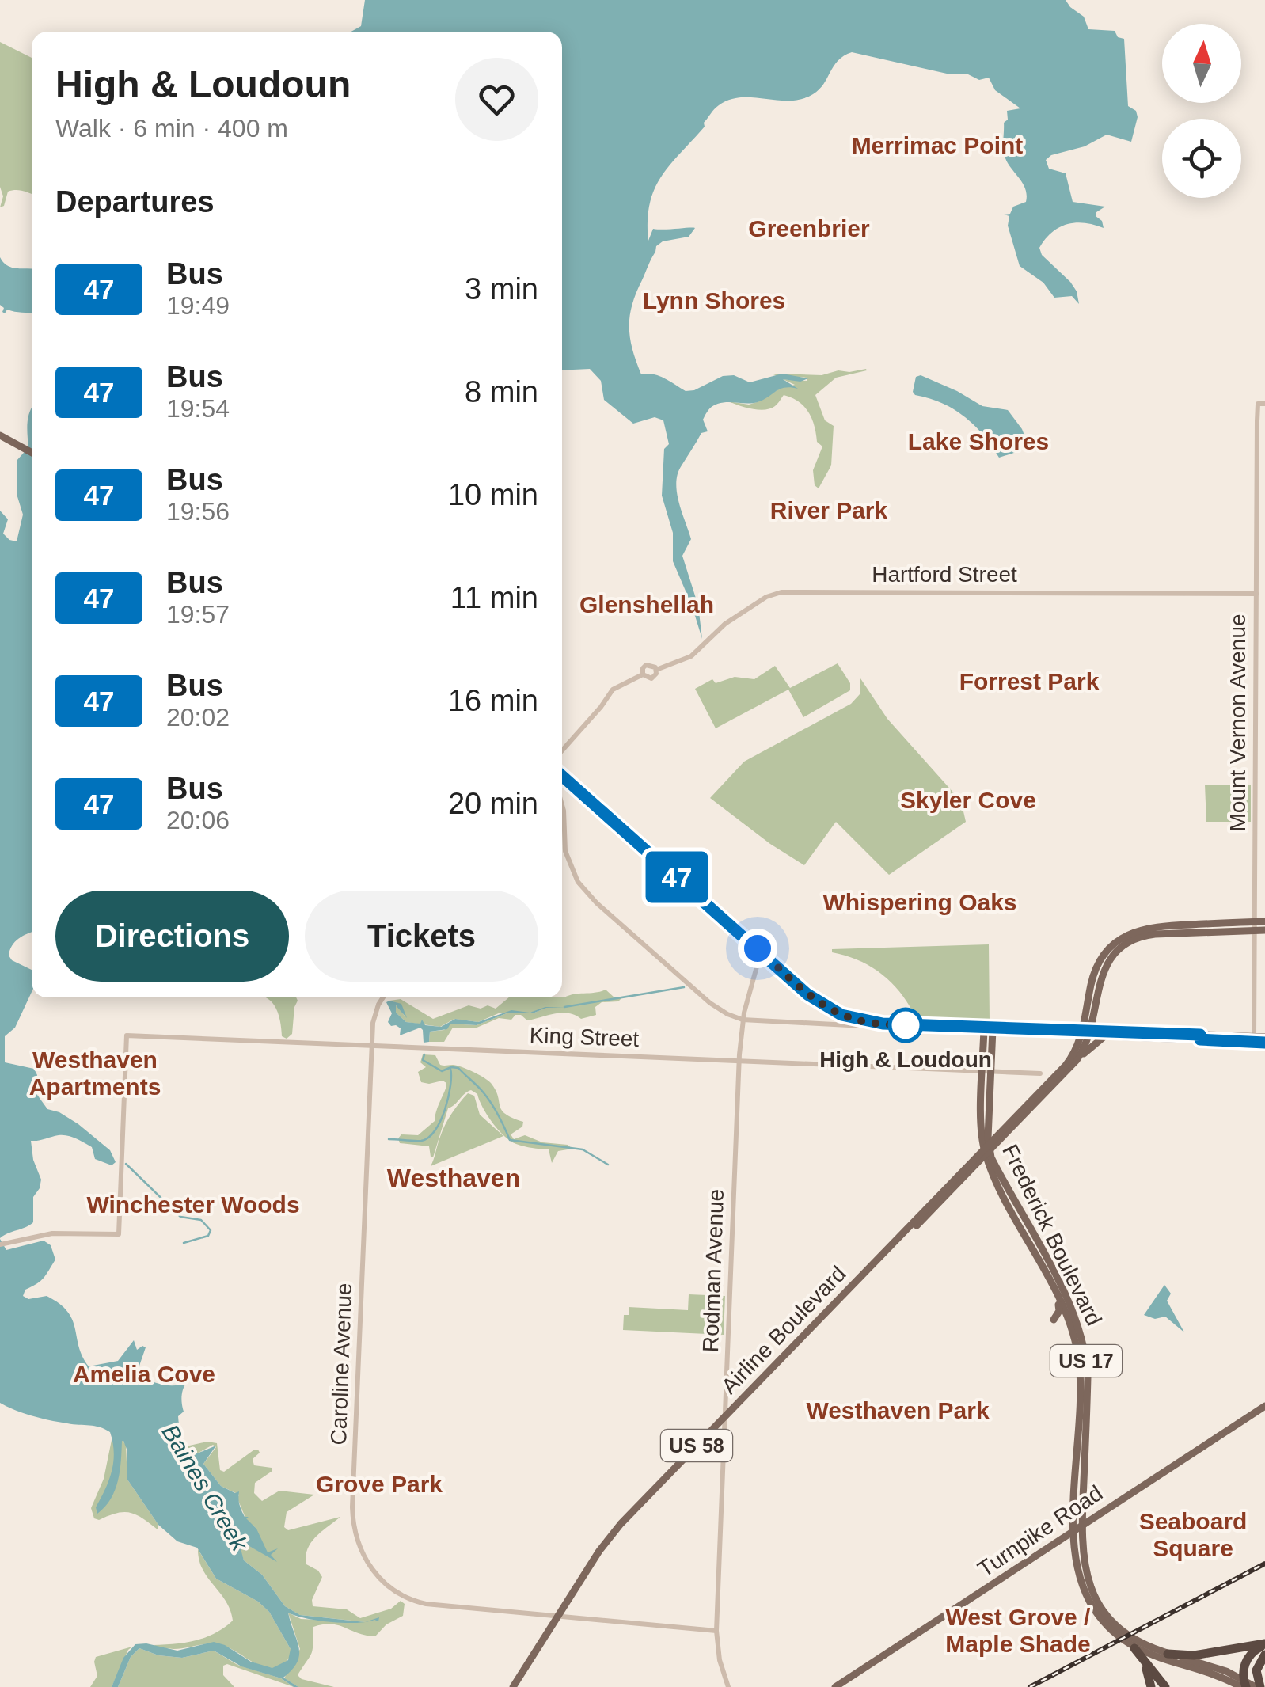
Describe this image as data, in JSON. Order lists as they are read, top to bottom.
{
  "streets": {
    "main road": [
      "Frederick Boulevard",
      "Airline Boulevard",
      "US 17",
      "US 58",
      "Turnpike Road"
    ],
    "street": [
      "Hartford Street",
      "Mount Vernon Avenue",
      "King Street",
      "Rodman Avenue",
      "Caroline Avenue"
    ]
  },
  "crossings": [
    ["Hartford Street", "Mount Vernon Avenue"],
    ["Mount Vernon Avenue", "US 58"],
    ["King Street", "Frederick Boulevard"],
    ["King Street", "Rodman Avenue"],
    ["King Street", "Caroline Avenue"],
    ["Frederick Boulevard", "Airline Boulevard"],
    ["Frederick Boulevard", "Turnpike Road"],
    ["Rodman Avenue", "Airline Boulevard"],
    ["Rodman Avenue", "Caroline Avenue"],
    ["Airline Boulevard", "Caroline Avenue"],
    ["Airline Boulevard", "US 58"]
  ],
  "districts": [
    "Merrimac Point",
    "Greenbrier",
    "Lynn Shores",
    "Lake Shores",
    "River Park",
    "Glenshellah",
    "Forrest Park",
    "Skyler Cove",
    "Whispering Oaks",
    "Westhaven Apartments",
    "Westhaven",
    "Winchester Woods",
    "Amelia Cove",
    "Westhaven Park",
    "Grove Park",
    "Seaboard Square",
    "West Grove / Maple Shade"
  ],
  "water": ["Baines Creek"],
  "places": ["High & Loudoun"],
  "lines": ["bus line 47"],
  "north": "top",
  "page": {
    "on_map": "47",
    "heading": [
      ["High & Loudoun", "Walk · 6 min · 400 m"],
      "Departures"
    ],
    "list": [
      {
        "mark": "47",
        "name": "Bus",
        "note": "19:49",
        "value": "3 min"
      },
      {
        "mark": "47",
        "name": "Bus",
        "note": "19:54",
        "value": "8 min"
      },
      {
        "mark": "47",
        "name": "Bus",
        "note": "19:56",
        "value": "10 min"
      },
      {
        "mark": "47",
        "name": "Bus",
        "note": "19:57",
        "value": "11 min"
      },
      {
        "mark": "47",
        "name": "Bus",
        "note": "20:02",
        "value": "16 min"
      },
      {
        "mark": "47",
        "name": "Bus",
        "note": "20:06",
        "value": "20 min"
      }
    ],
    "buttons": ["Directions", "Tickets"]
  }
}
